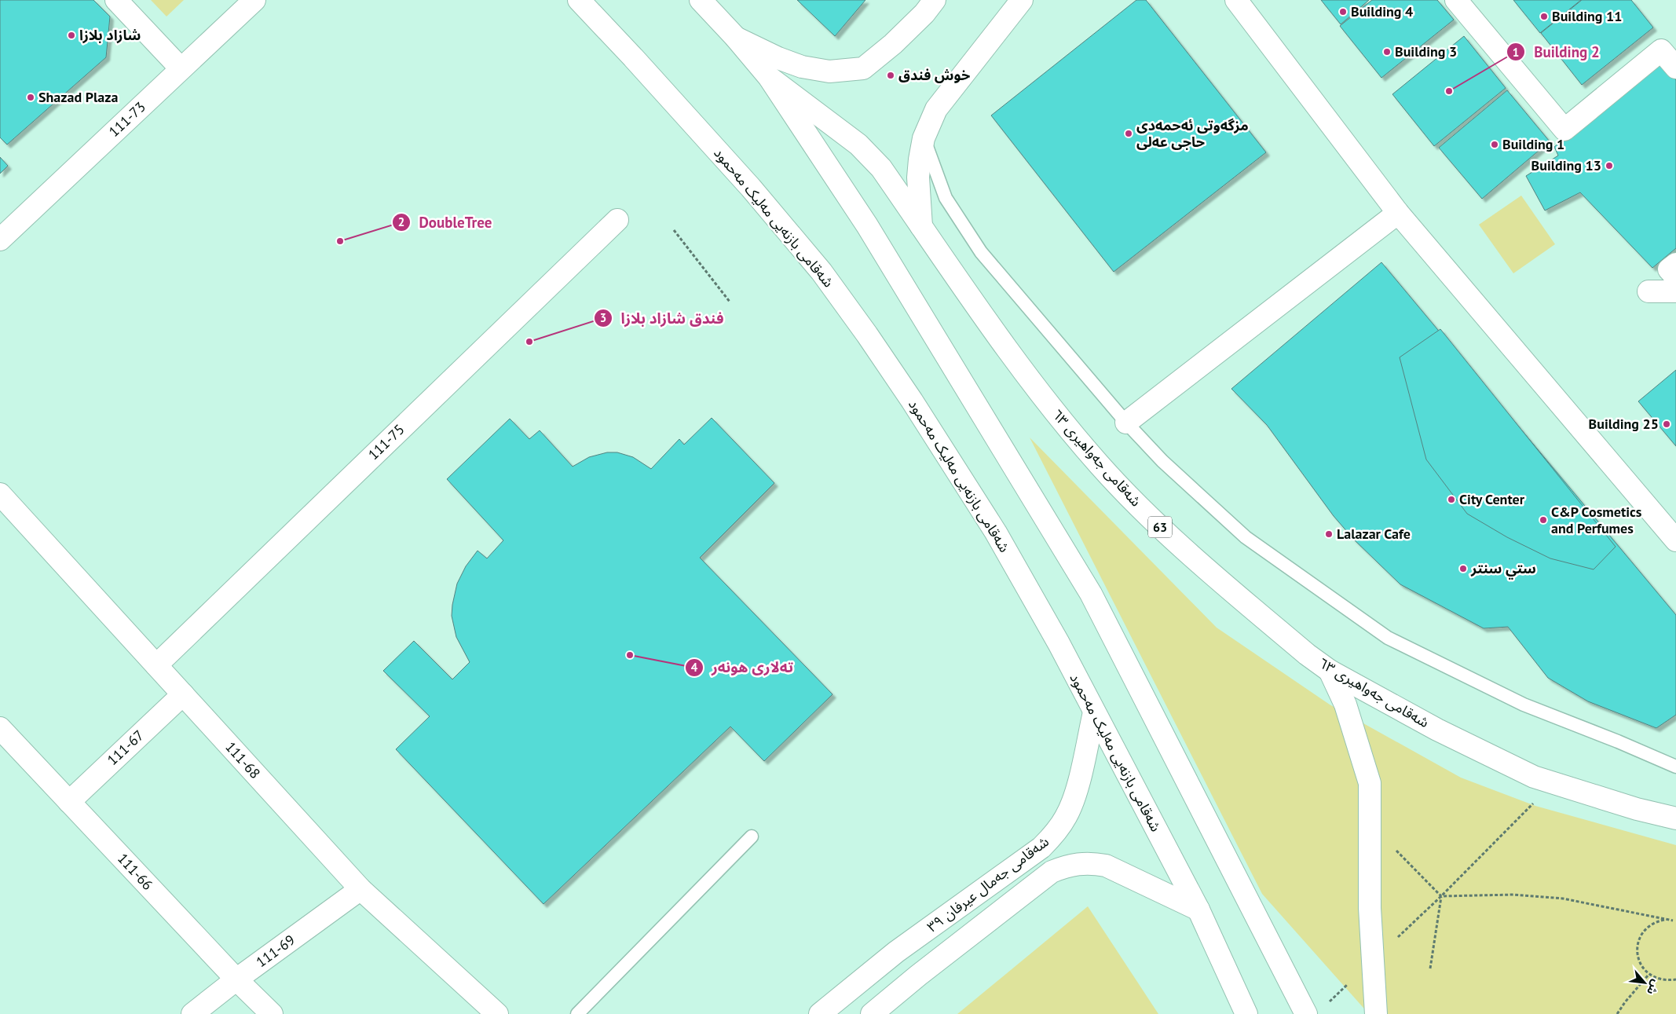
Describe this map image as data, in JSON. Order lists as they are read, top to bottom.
{
  "streets": {
    "main road": [
      "111-73",
      "شەقامی بازنەیی مەلیک مەحمود",
      "111-75",
      "شەقامی جەواهیری ٦٣",
      "63",
      "111-67",
      "111-68",
      "111-66",
      "شەقامی جەمال عیرفان ٣٩",
      "111-69"
    ]
  },
  "crossings": [
    ["شەقامی بازنەیی مەلیک مەحمود", "شەقامی جەمال عیرفان ٣٩"],
    ["111-75", "111-68"],
    ["111-67", "111-68"],
    ["111-67", "111-66"],
    ["111-68", "111-69"],
    ["111-66", "111-69"]
  ],
  "places": [
    "Building 4",
    "Building 11",
    "شازاد بلازا",
    "Building 3",
    "خوش فندق",
    "Building 2",
    "Shazad Plaza",
    "مزگەوتی ئەحمەدی حاجی عەلی",
    "Building 1",
    "Building 13",
    "DoubleTree",
    "فندق شازاد بلازا",
    "Building 25",
    "City Center",
    "C&P Cosmetics and Perfumes",
    "Lalazar Cafe",
    "ستي سنتر",
    "تەلاری هونەر"
  ],
  "north": "bottom right"
}
